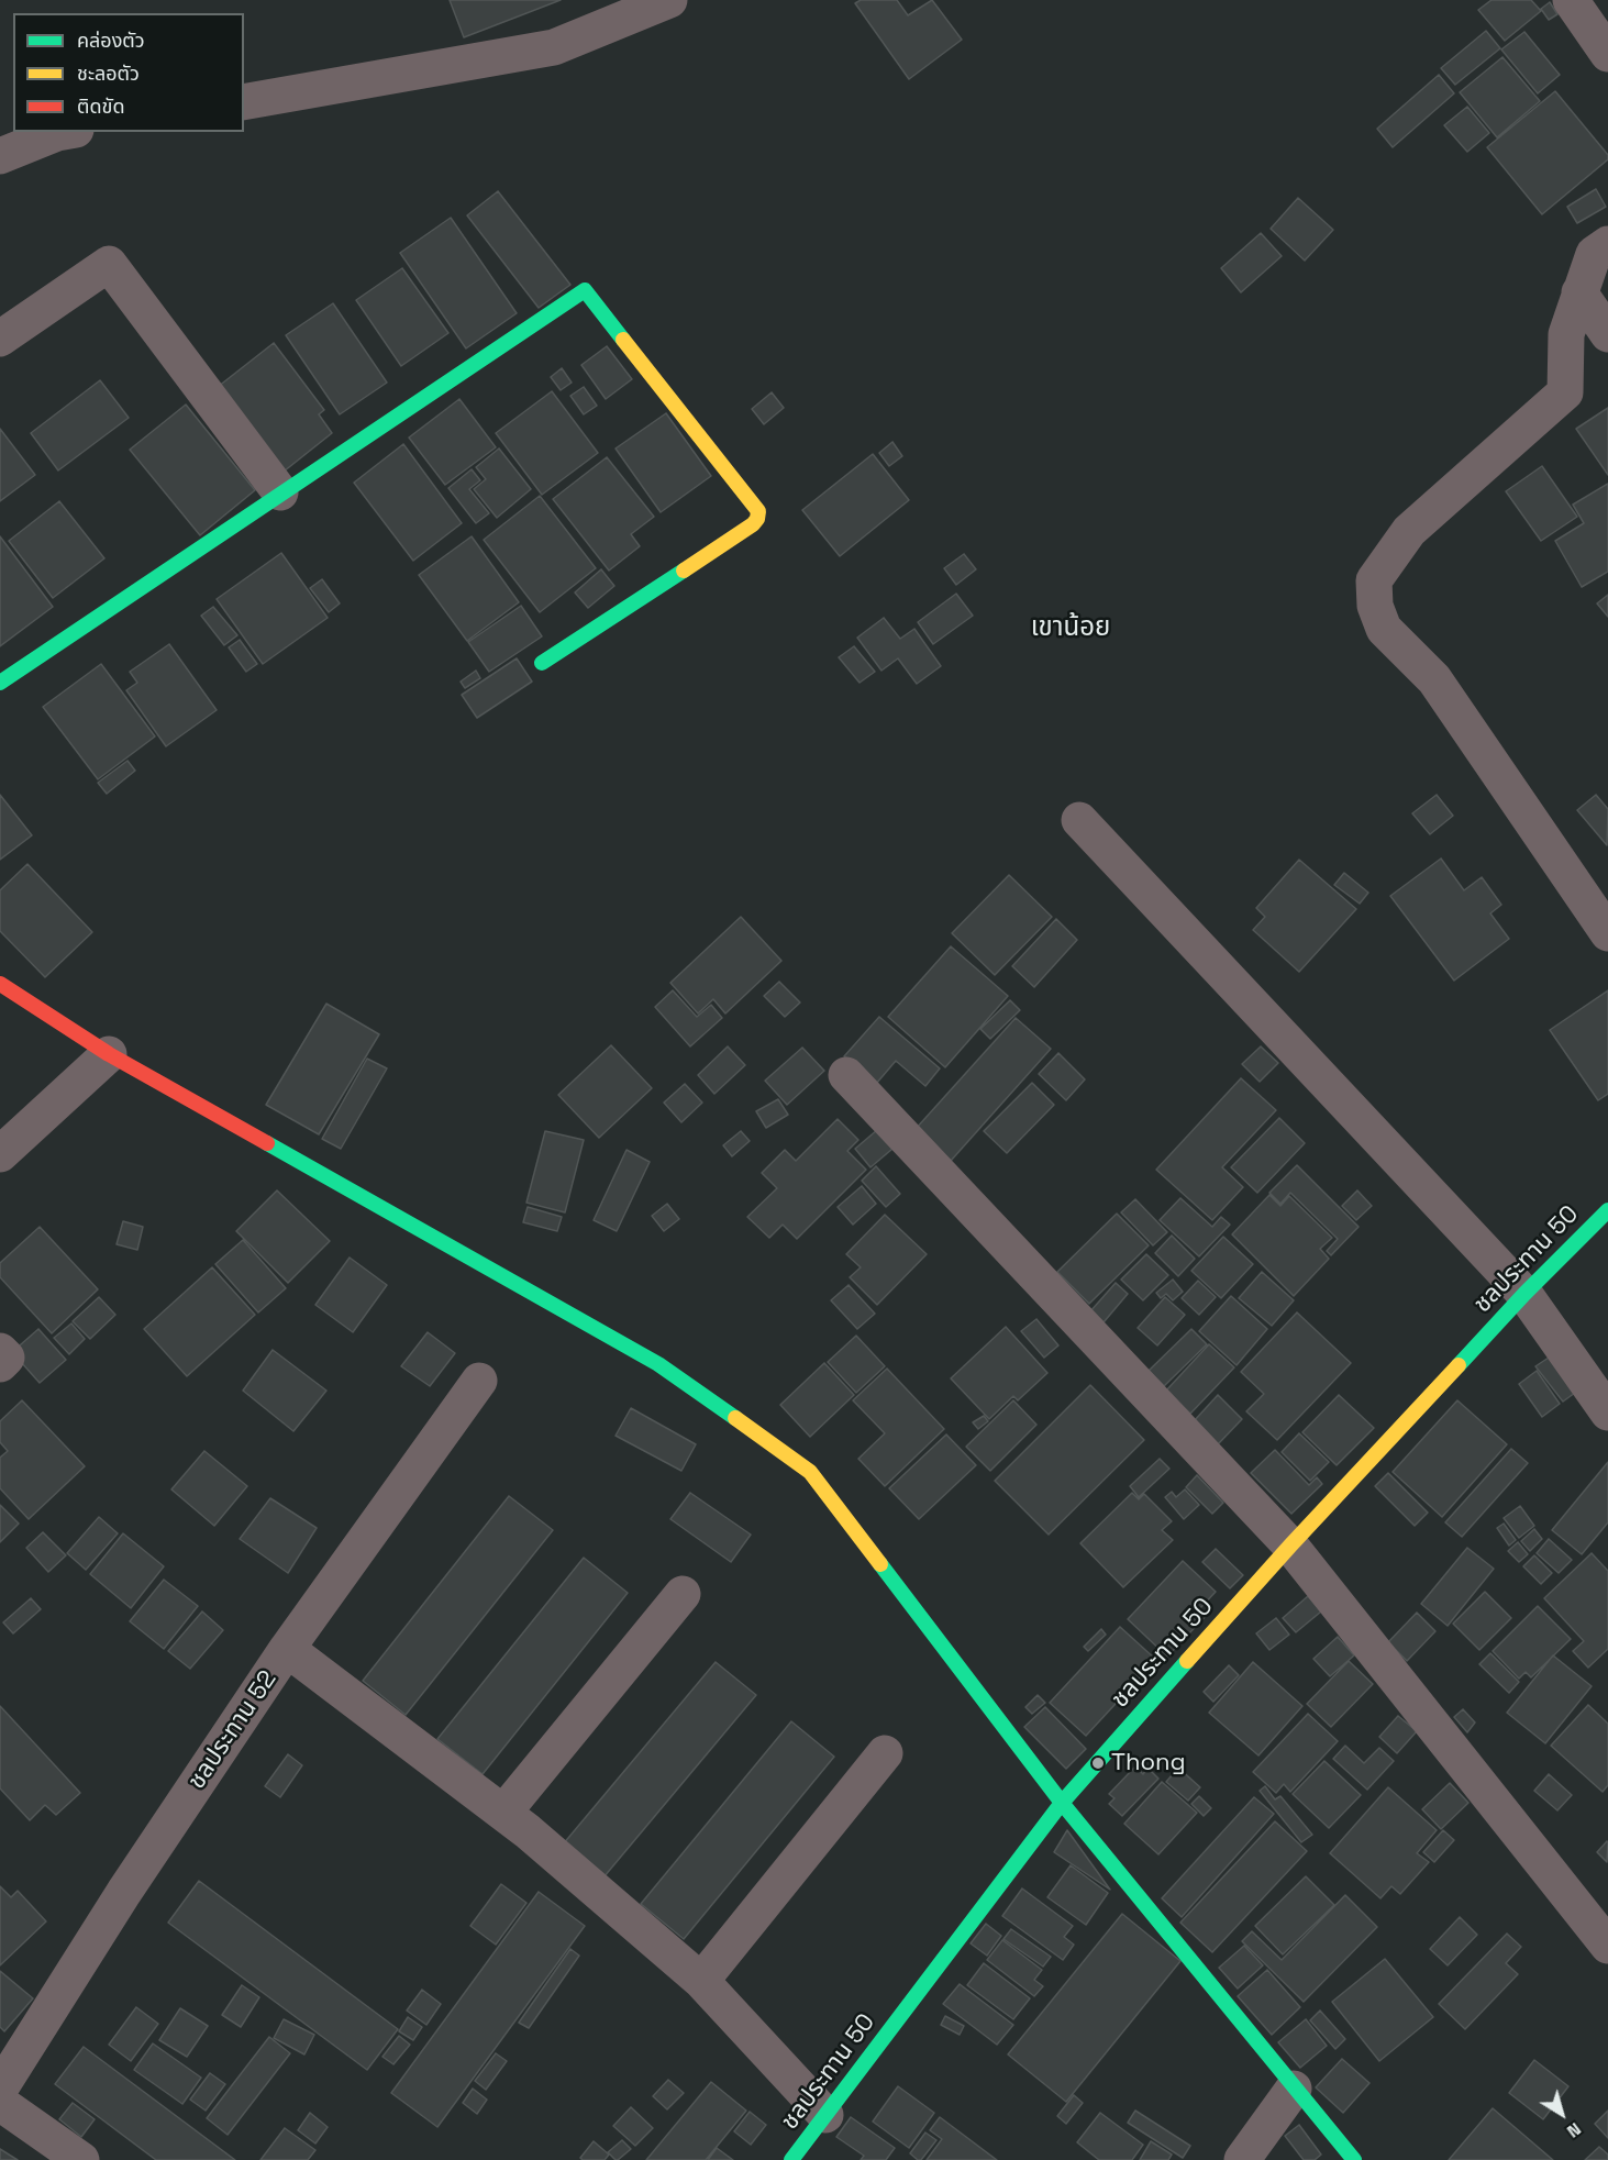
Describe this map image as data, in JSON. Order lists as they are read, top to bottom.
{
  "streets": {
    "street": ["ชลประทาน 50", "ชลประทาน 52"]
  },
  "districts": ["เขาน้อย"],
  "places": ["Thong"],
  "legend": ["คล่องตัว", "ชะลอตัว", "ติดขัด"],
  "north": "bottom right"
}
